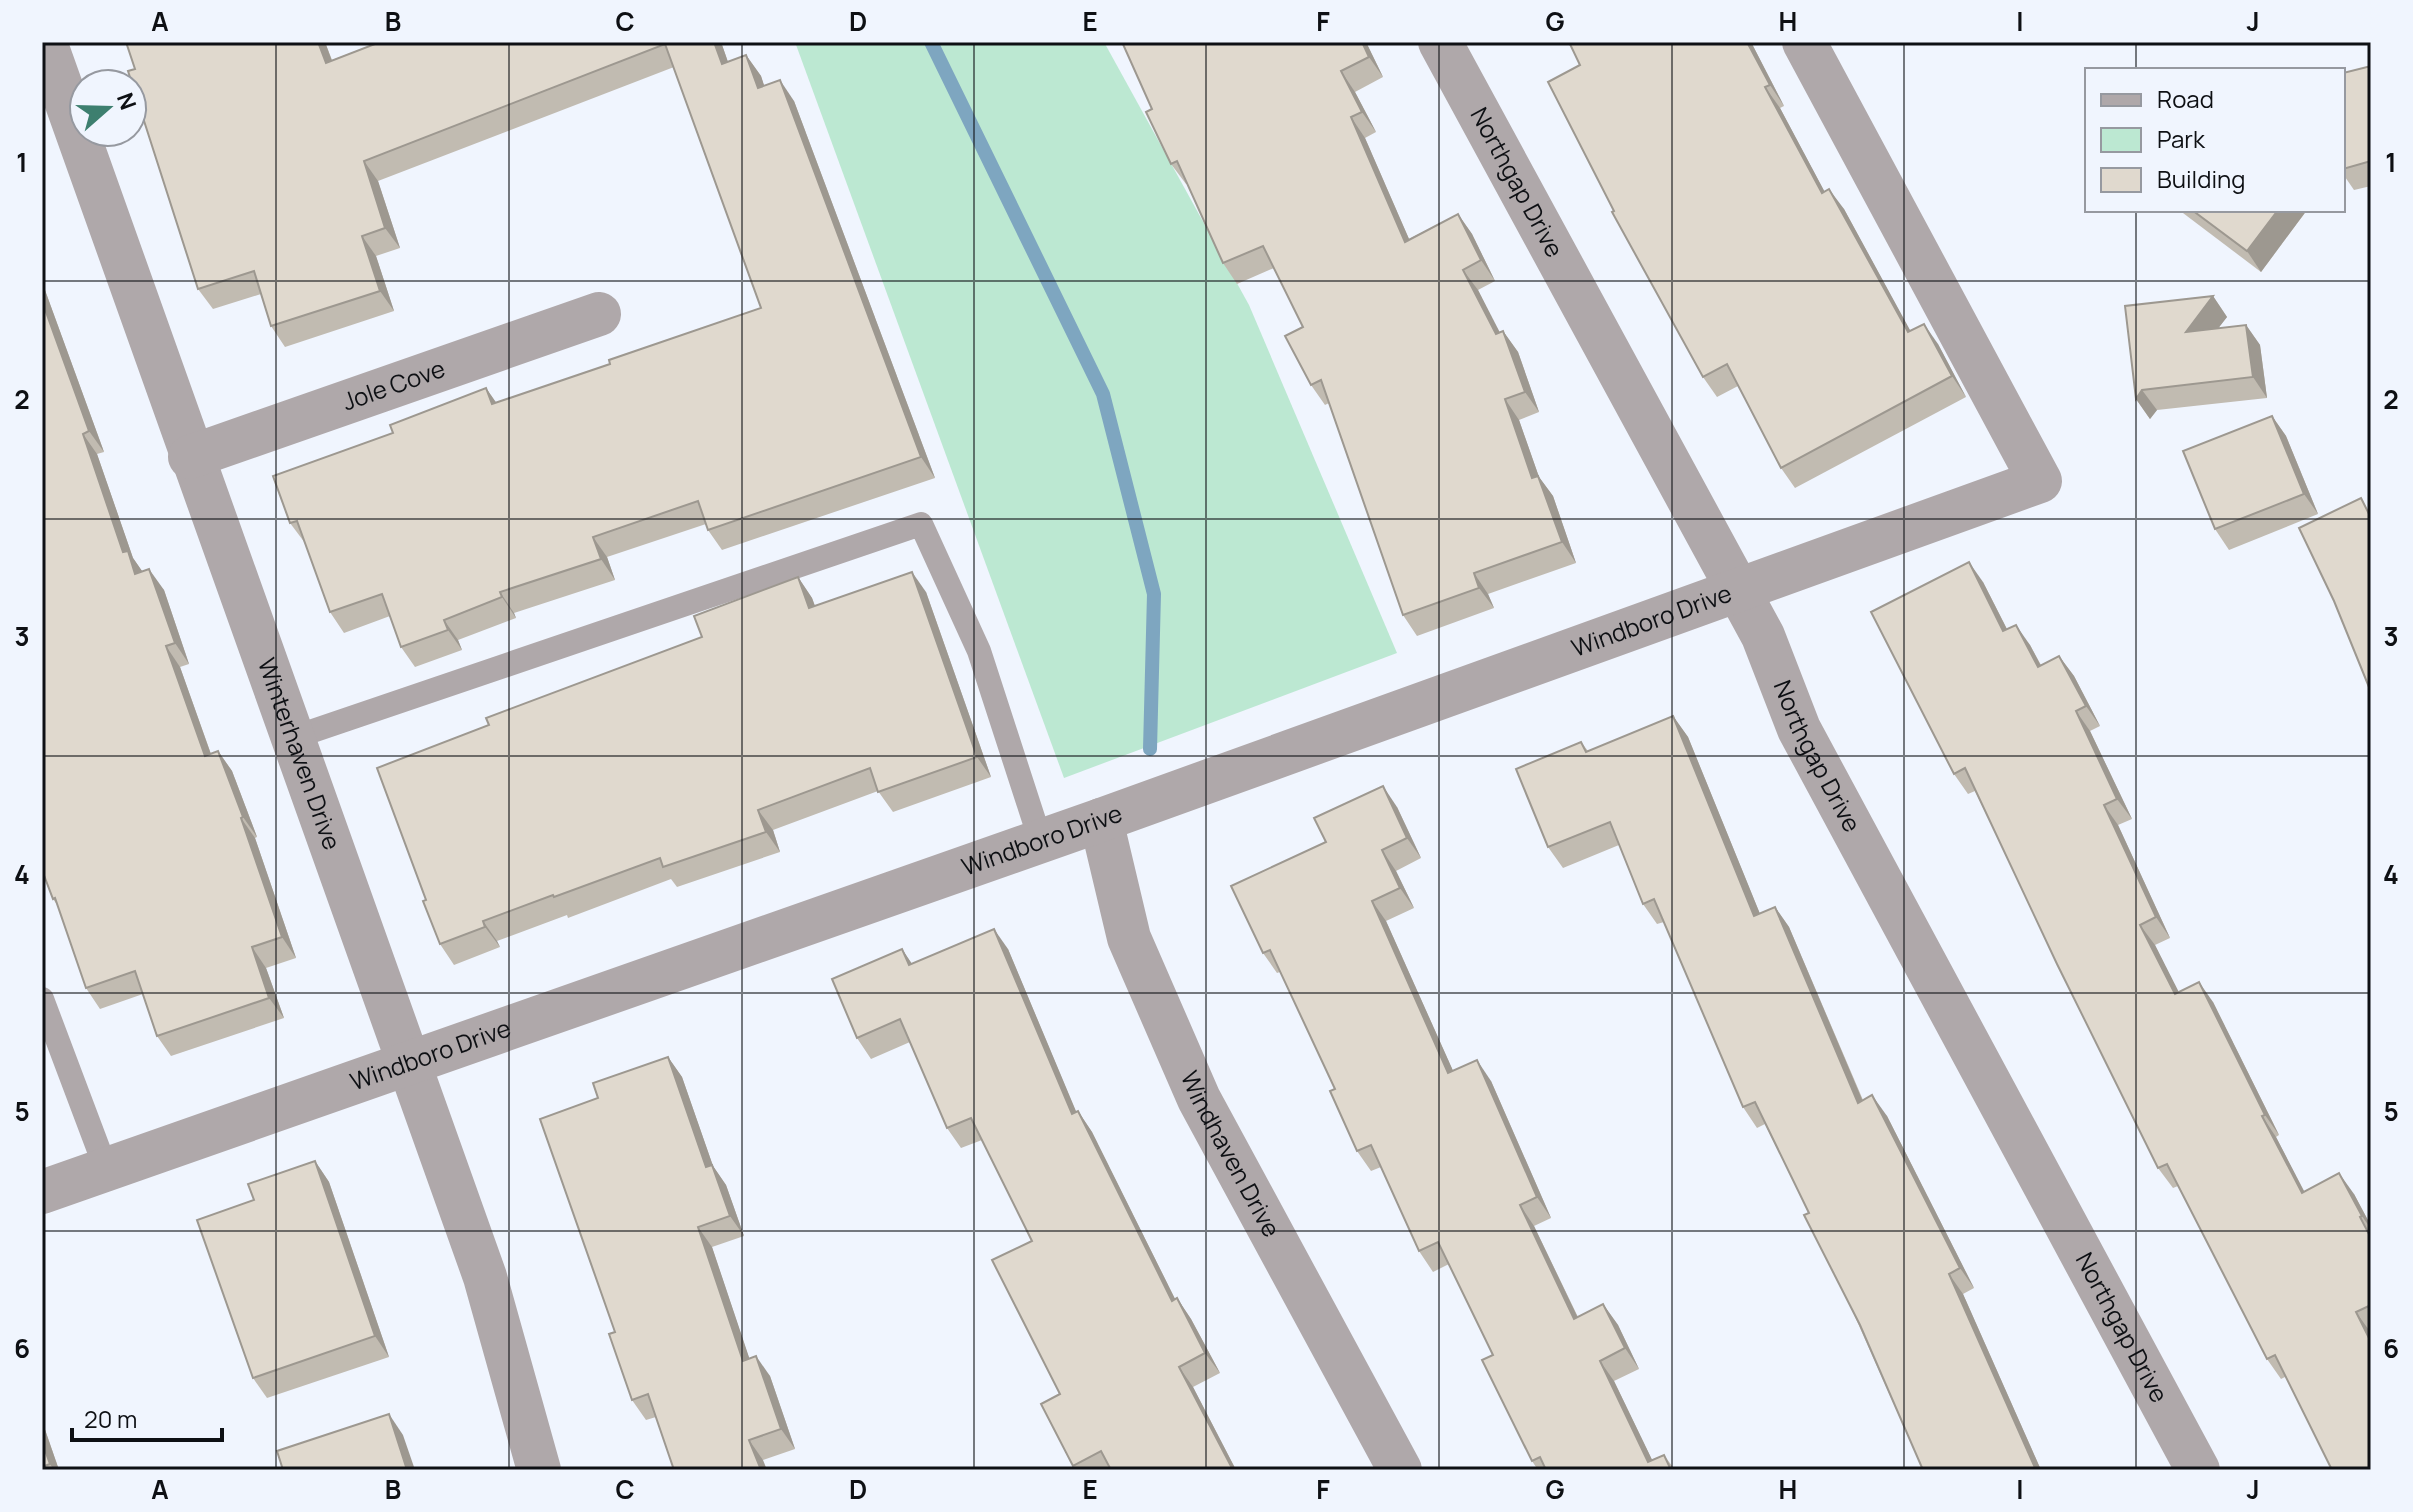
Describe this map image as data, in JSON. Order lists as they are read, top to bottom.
{
  "streets": {
    "street": [
      "Northgap Drive",
      "Jole Cove",
      "Windboro Drive",
      "Winterhaven Drive",
      "Windhaven Drive"
    ]
  },
  "crossings": [
    ["Northgap Drive", "Windboro Drive"],
    ["Jole Cove", "Winterhaven Drive"],
    ["Windboro Drive", "Winterhaven Drive"],
    ["Windboro Drive", "Windhaven Drive"]
  ],
  "legend": ["Road", "Park", "Building"],
  "scale_bar": "20 m",
  "north": "right",
  "grid": {
    "columns": [
      "A",
      "B",
      "C",
      "D",
      "E",
      "F",
      "G",
      "H",
      "I",
      "J"
    ],
    "rows": [
      "1",
      "2",
      "3",
      "4",
      "5",
      "6"
    ]
  }
}
